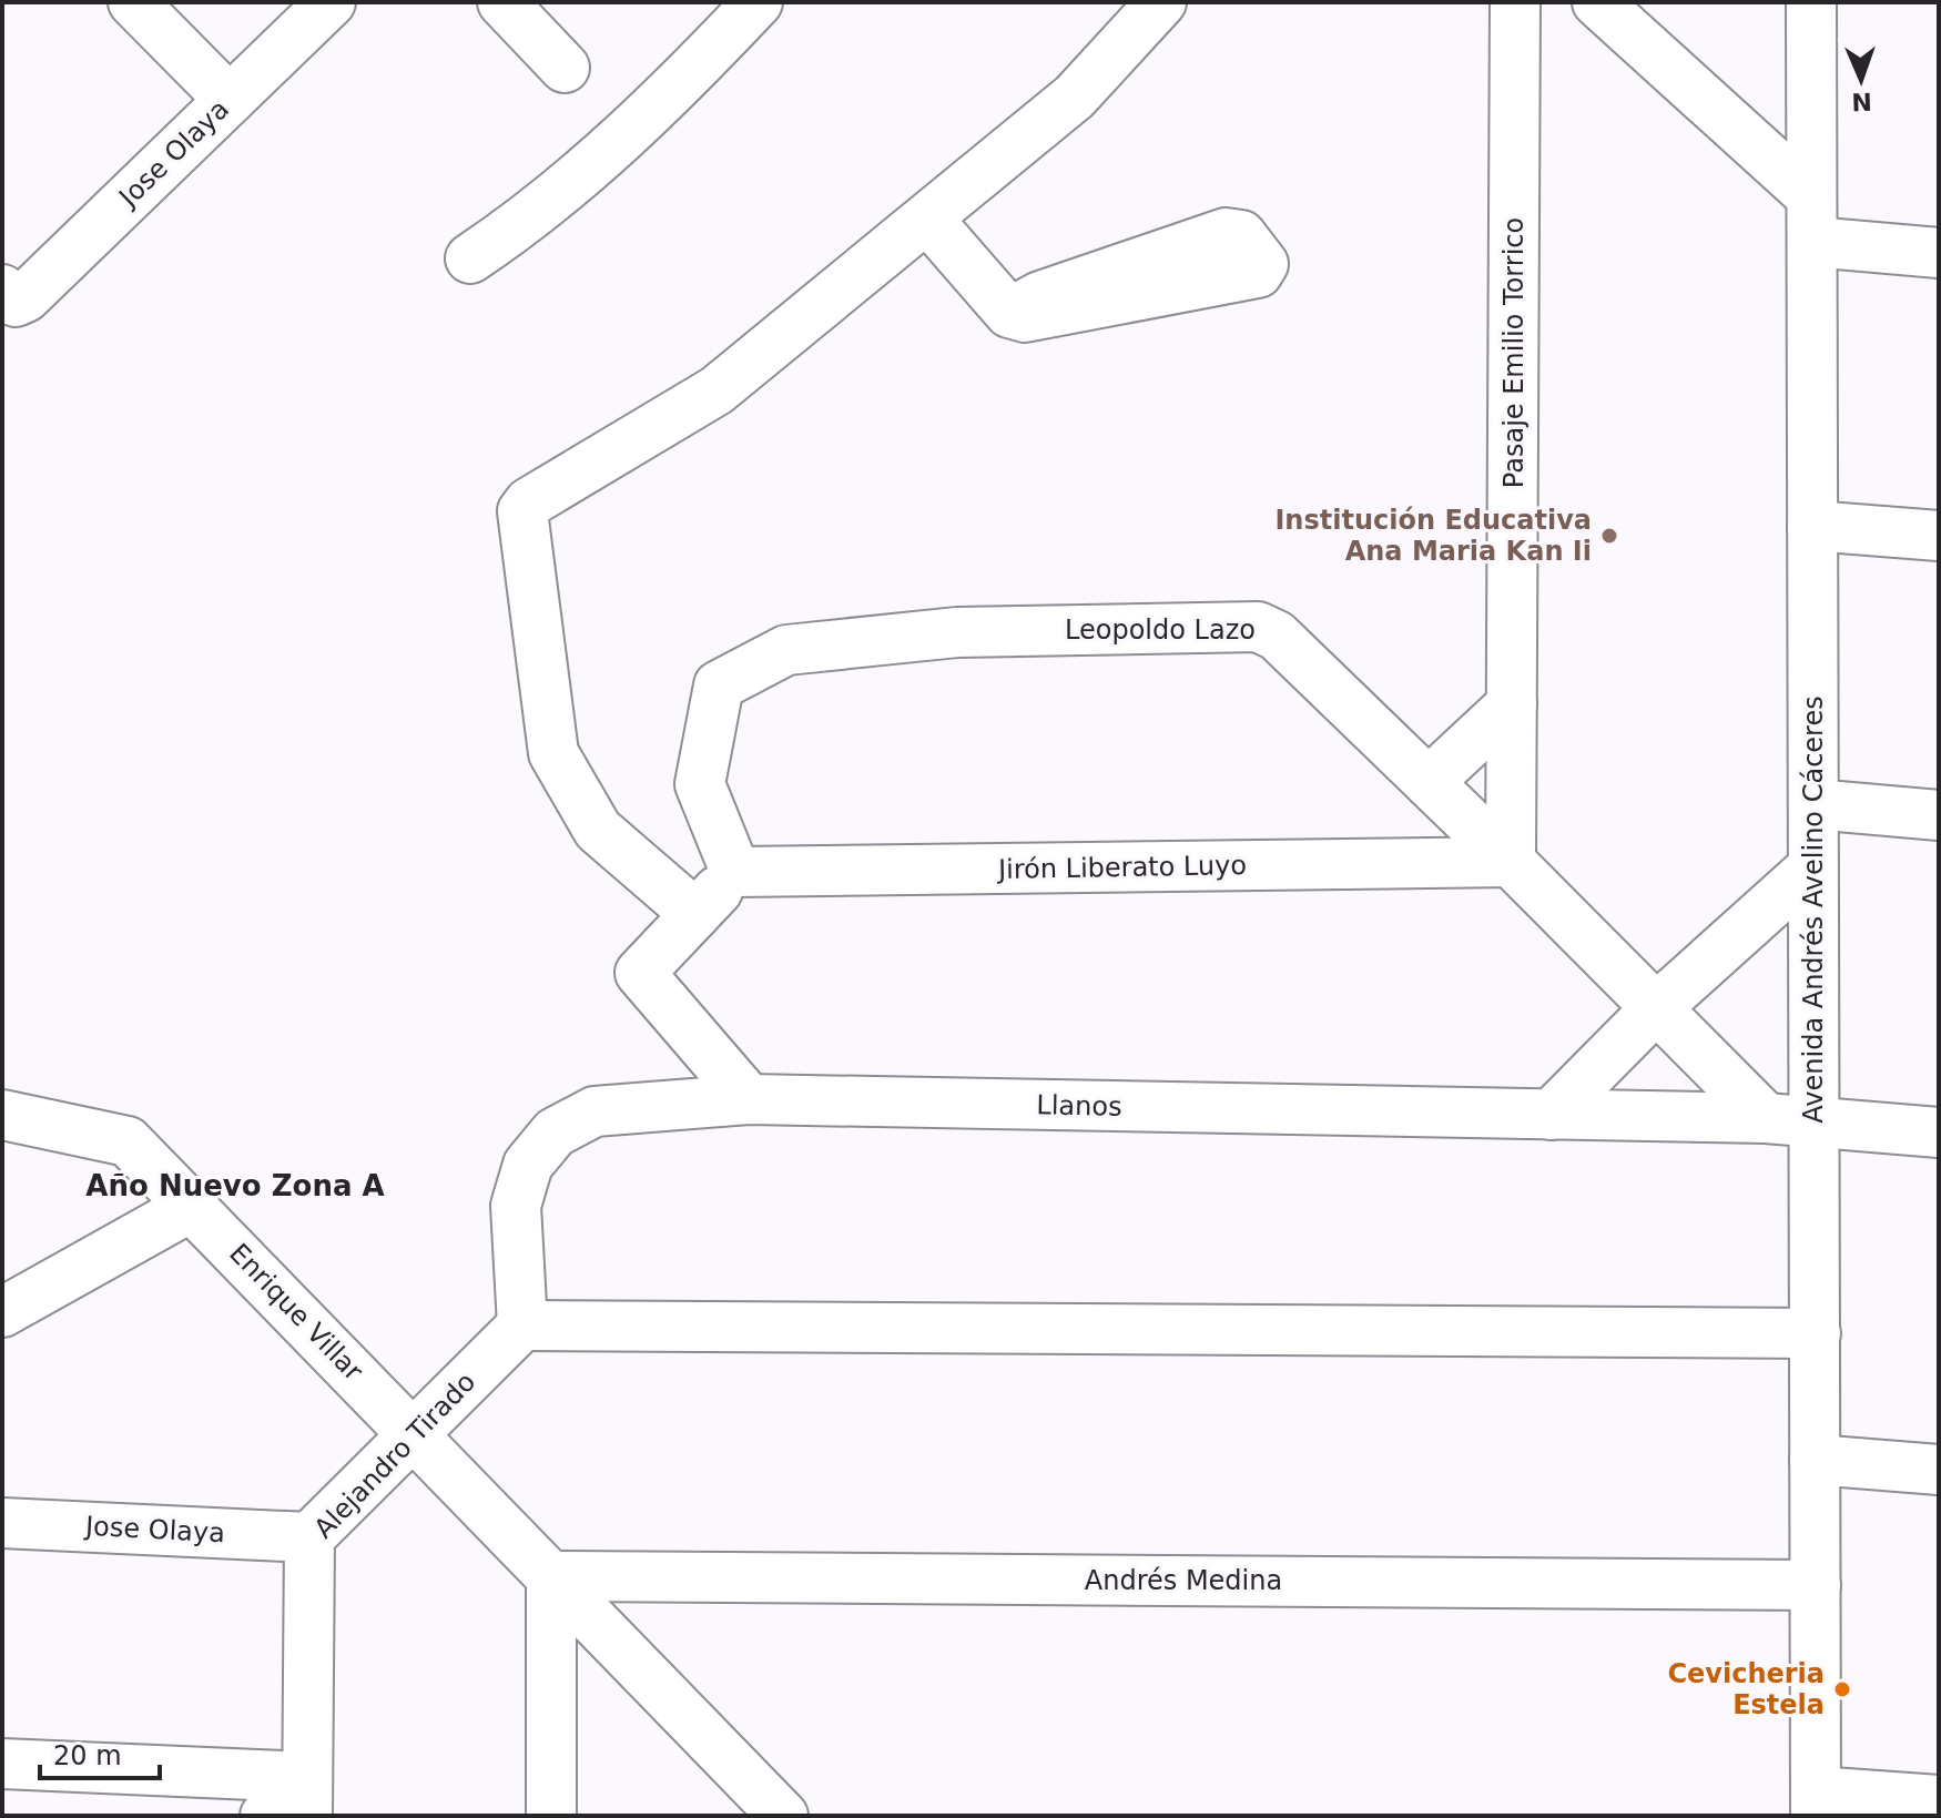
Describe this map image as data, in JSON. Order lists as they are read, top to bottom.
{
  "streets": {
    "street": [
      "Jose Olaya",
      "Pasaje Emilio Torrico",
      "Leopoldo Lazo",
      "Jirón Liberato Luyo",
      "Avenida Andrés Avelino Cáceres",
      "Llanos",
      "Enrique Villar",
      "Alejandro Tirado",
      "Andrés Medina"
    ]
  },
  "crossings": [
    ["Jose Olaya", "Alejandro Tirado"],
    ["Pasaje Emilio Torrico", "Leopoldo Lazo"],
    ["Pasaje Emilio Torrico", "Jirón Liberato Luyo"],
    ["Leopoldo Lazo", "Jirón Liberato Luyo"],
    ["Leopoldo Lazo", "Llanos"],
    ["Avenida Andrés Avelino Cáceres", "Llanos"],
    ["Avenida Andrés Avelino Cáceres", "Andrés Medina"],
    ["Llanos", "Alejandro Tirado"],
    ["Enrique Villar", "Alejandro Tirado"],
    ["Enrique Villar", "Andrés Medina"]
  ],
  "districts": ["Año Nuevo Zona A"],
  "places": ["Institución Educativa Ana Maria Kan Ii", "Cevicheria Estela"],
  "scale_bar": "20 m",
  "north": "bottom"
}
